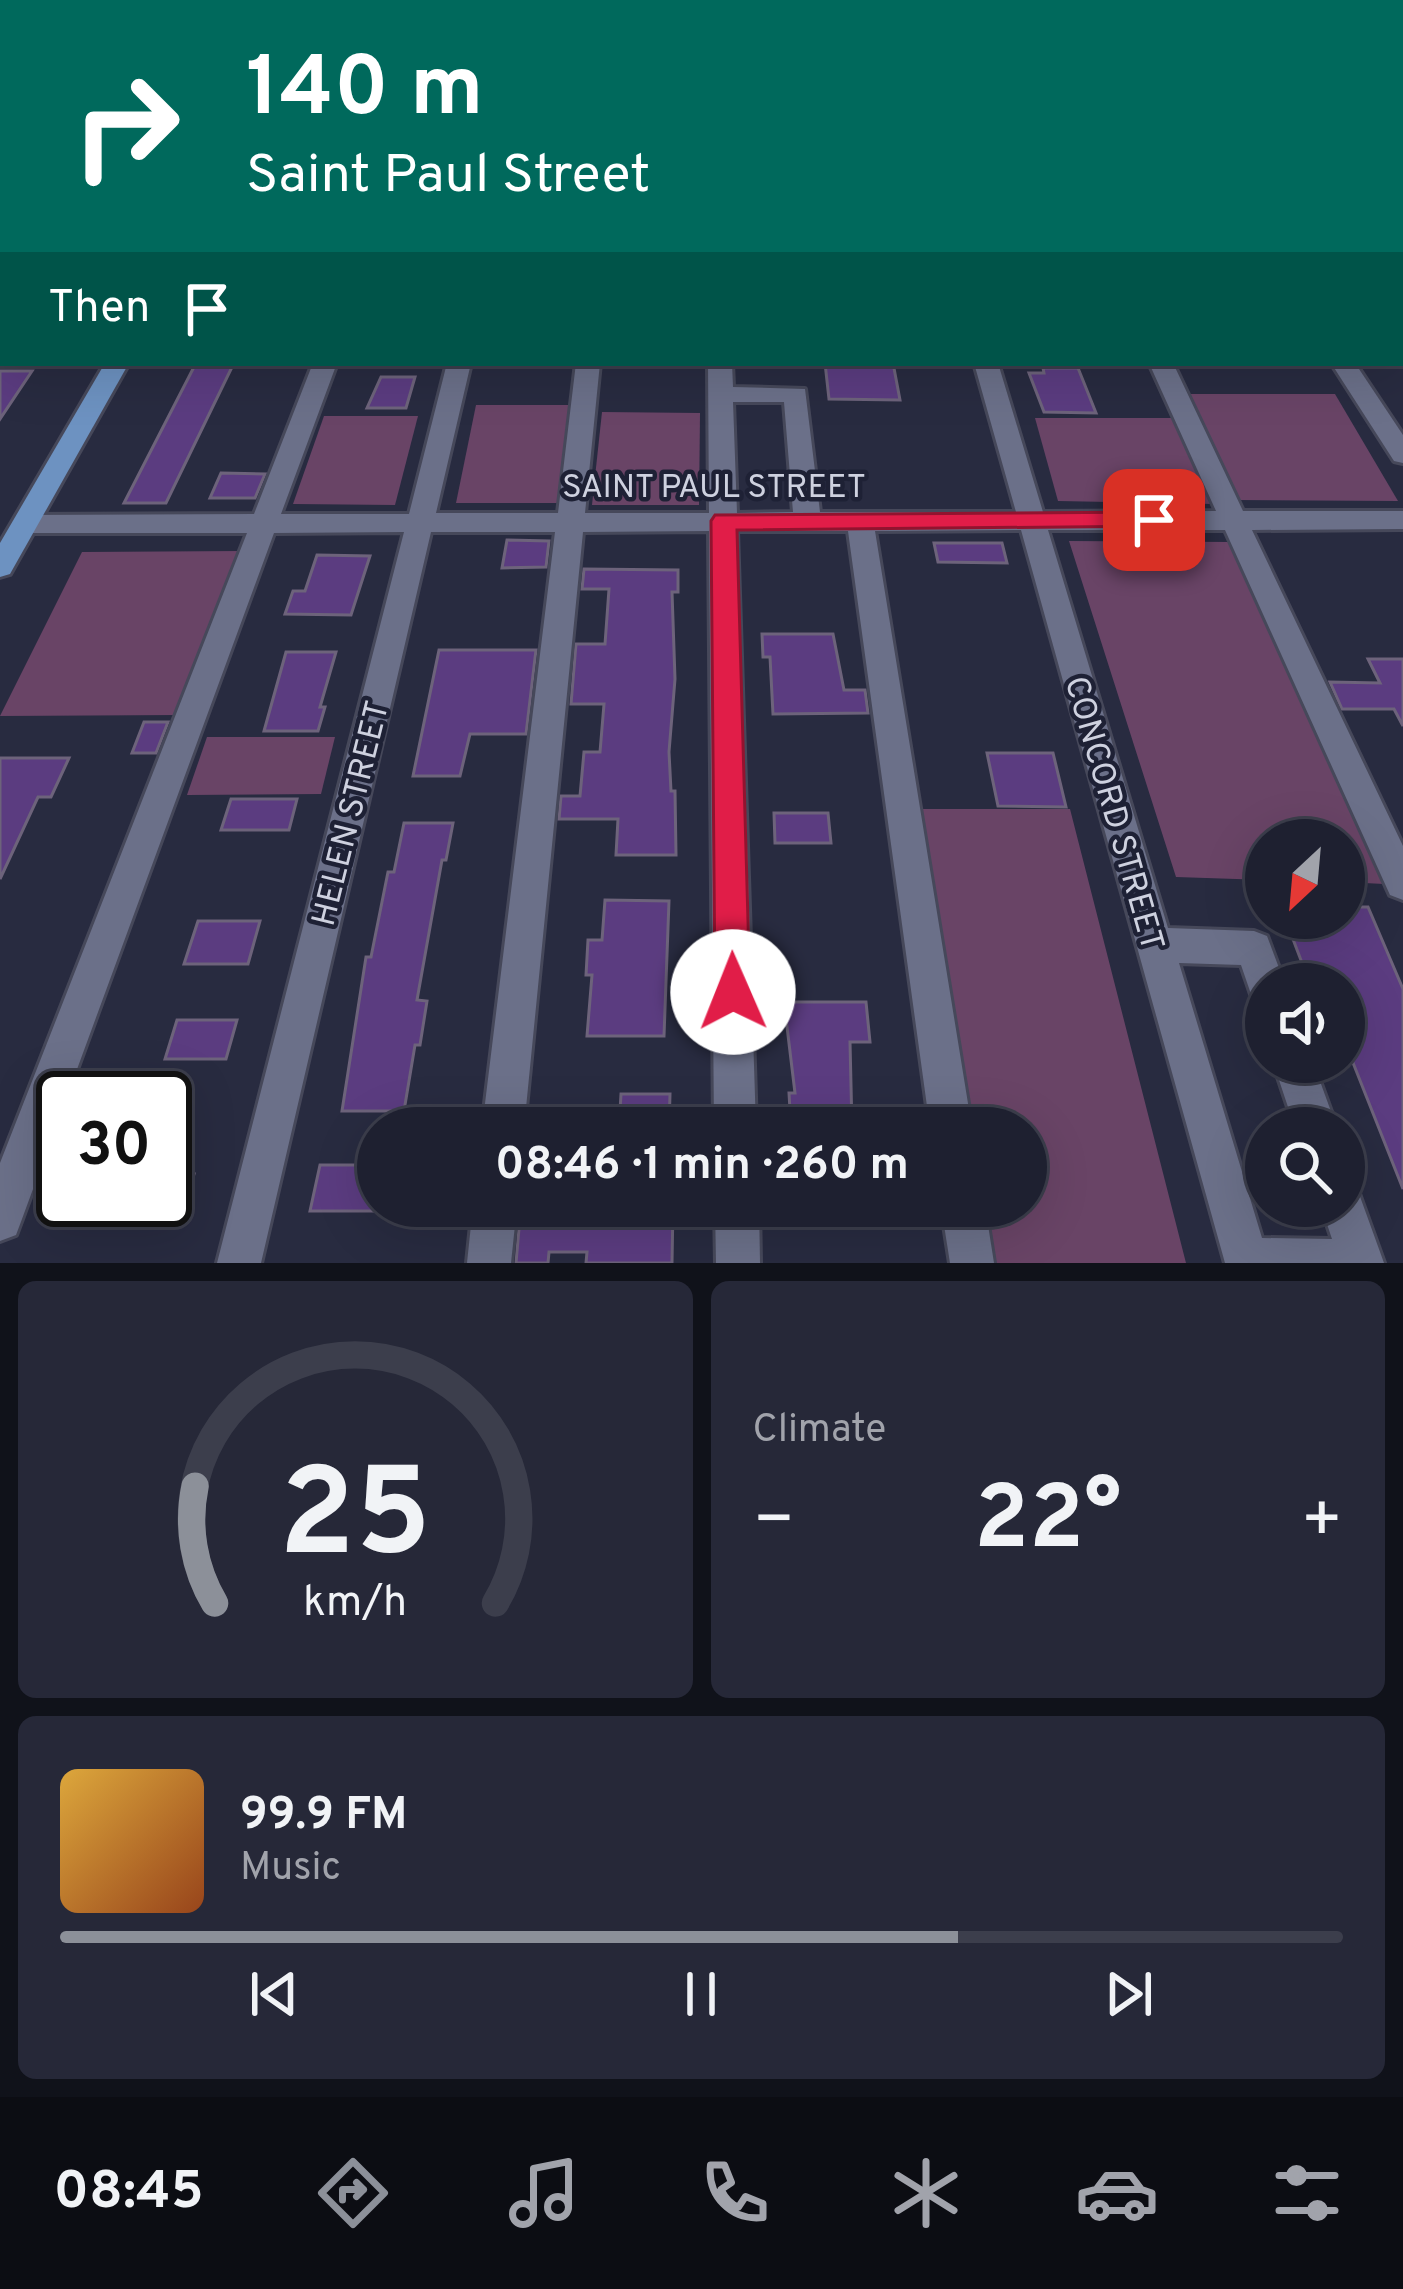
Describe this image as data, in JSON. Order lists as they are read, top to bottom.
{
  "streets": {
    "street": ["SAINT PAUL STREET", "HELEN STREET", "CONCORD STREET"]
  },
  "crossings": [
    ["SAINT PAUL STREET", "HELEN STREET"],
    ["SAINT PAUL STREET", "CONCORD STREET"]
  ],
  "north": "bottom left",
  "page": {
    "turn": ["140 m", "Saint Paul Street"],
    "then": "Then",
    "limit": "30",
    "trip": "08:46 · 1 min · 260 m",
    "tile": "Climate",
    "heat": ["−", "22°", "+"],
    "song": ["99.9 FM", "Music"],
    "tabs": "08:45",
    "gauge": ["25", "km/h"]
  }
}
